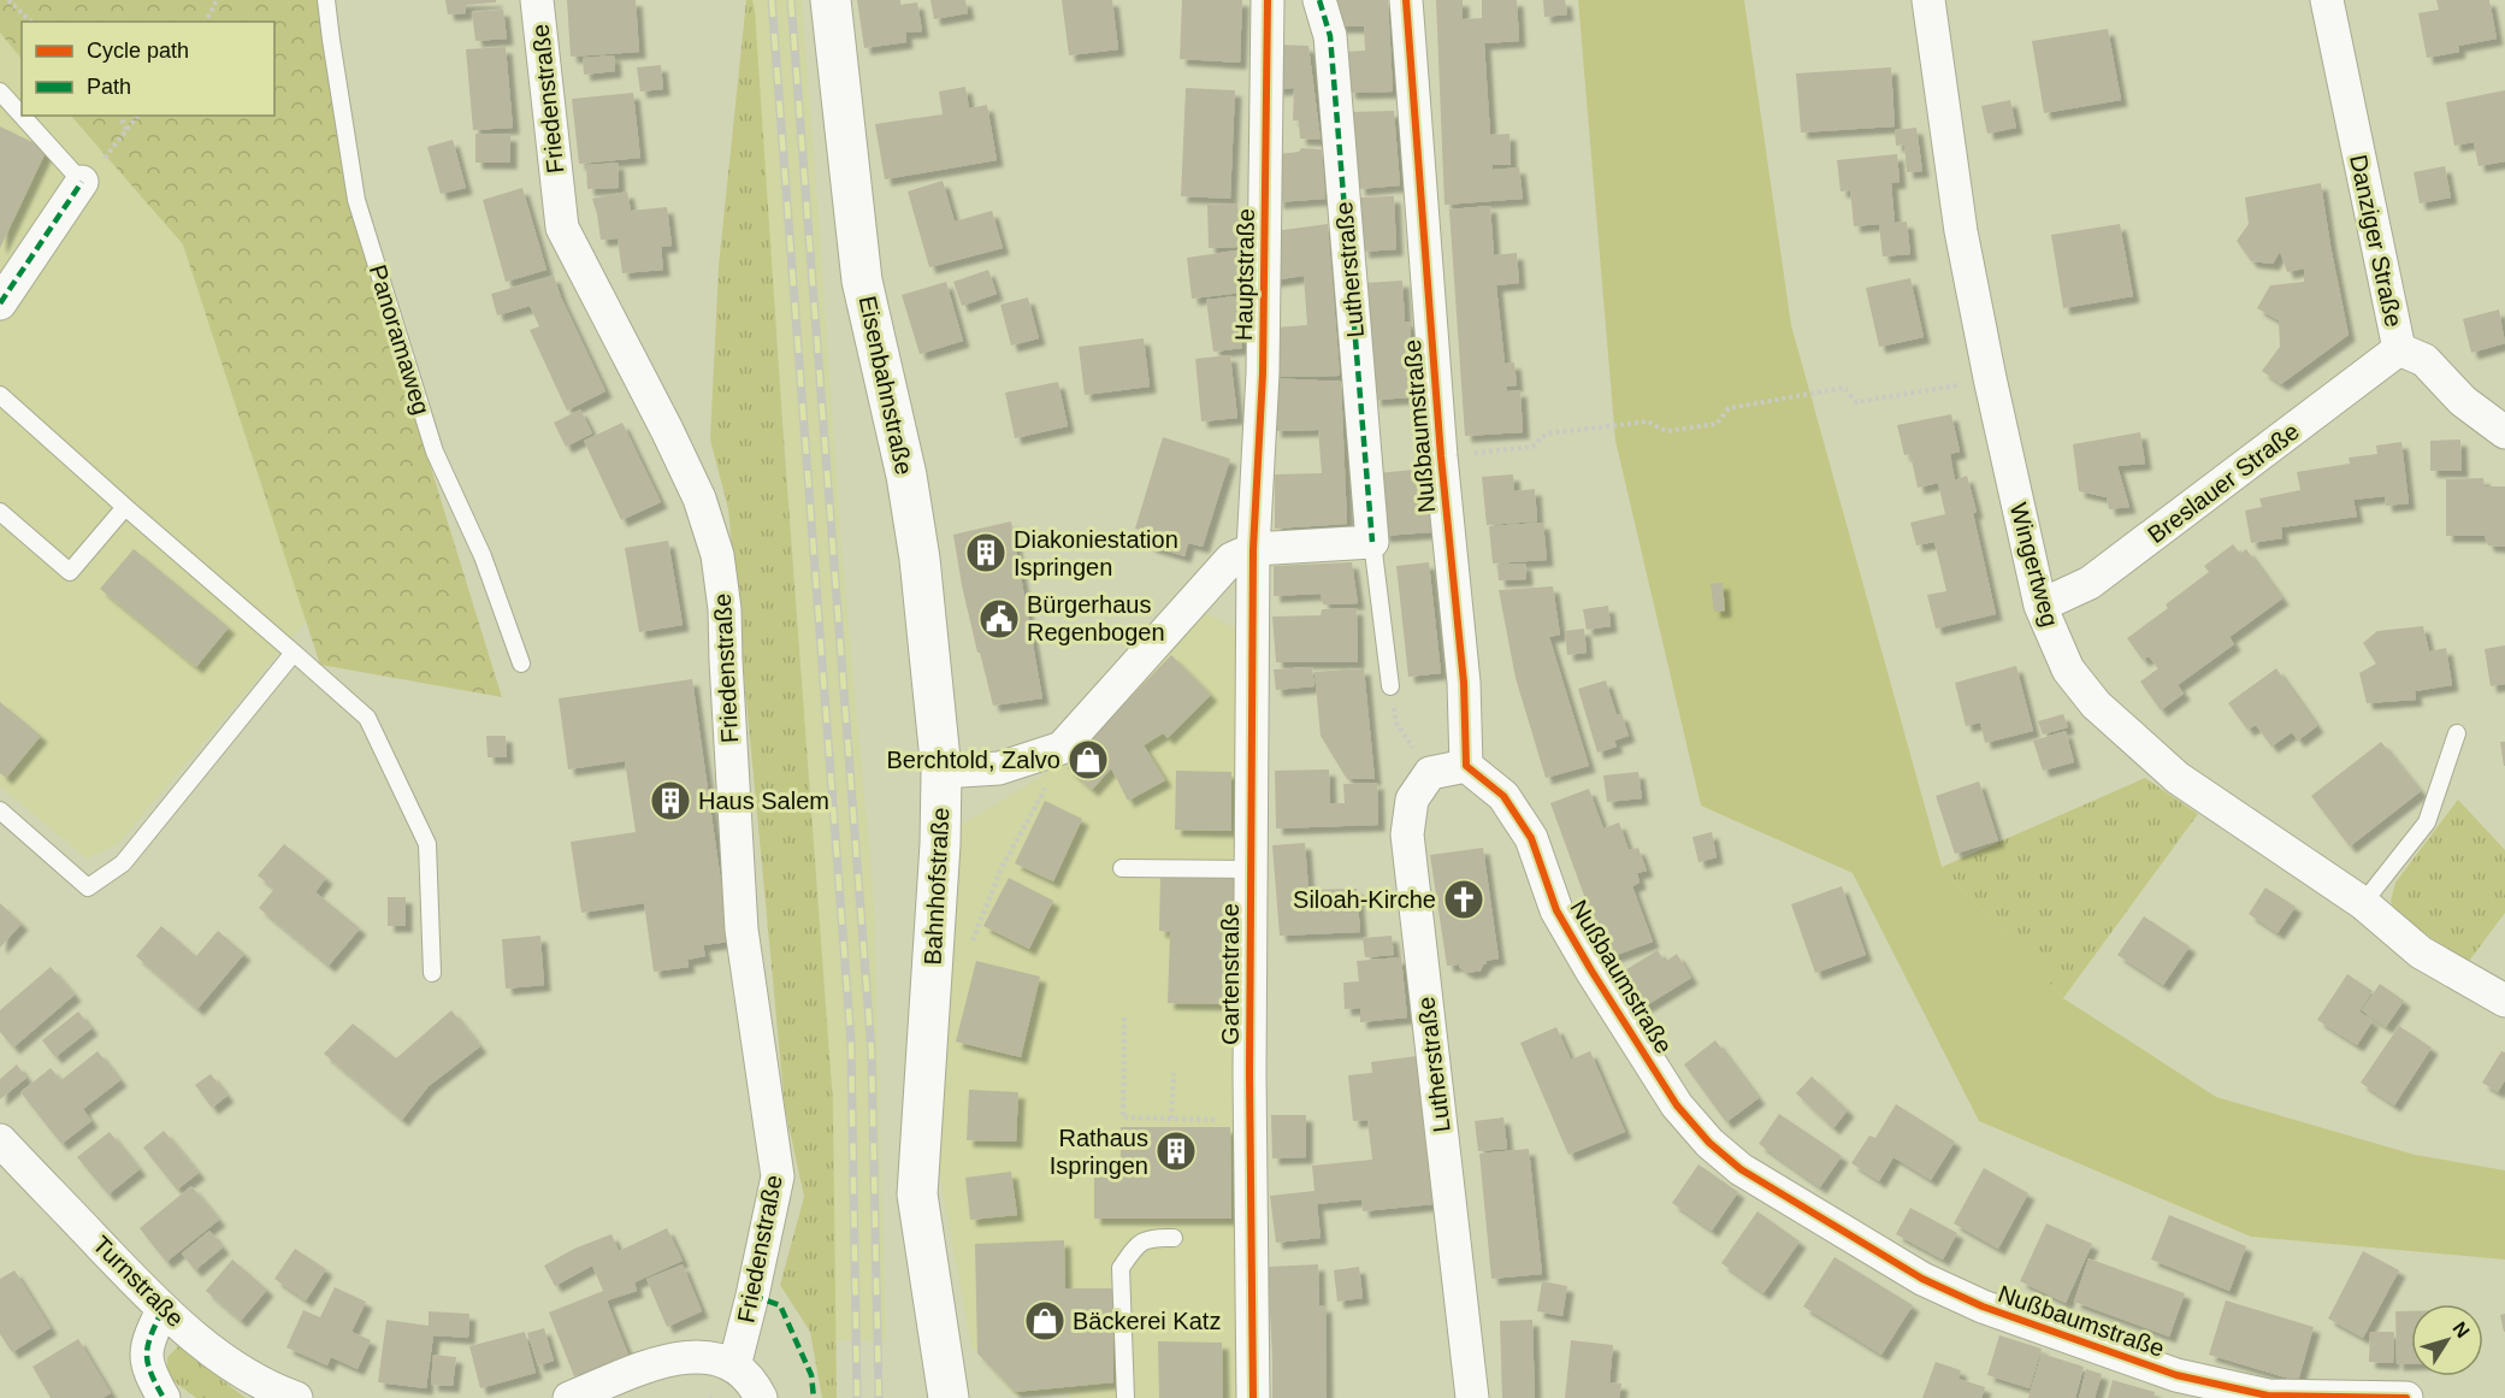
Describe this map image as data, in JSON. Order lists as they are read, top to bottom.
{
  "streets": {
    "main road": ["Eisenbahnstraße", "Bahnhofstraße"],
    "street": [
      "Friedenstraße",
      "Danziger Straße",
      "Lutherstraße",
      "Hauptstraße",
      "Nußbaumstraße",
      "Breslauer Straße",
      "Wingertweg",
      "Gartenstraße",
      "Turnstraße"
    ],
    "lane": ["Panoramaweg"]
  },
  "crossings": [
    ["Danziger Straße", "Breslauer Straße"],
    ["Lutherstraße", "Nußbaumstraße"],
    ["Hauptstraße", "Gartenstraße"],
    ["Eisenbahnstraße", "Bahnhofstraße"],
    ["Breslauer Straße", "Wingertweg"]
  ],
  "places": {
    "building": ["Diakoniestation Ispringen", "Haus Salem", "Rathaus Ispringen"],
    "public building": ["Bürgerhaus Regenbogen"],
    "shop": ["Berchtold, Zalvo", "Bäckerei Katz"],
    "church": ["Siloah-Kirche"]
  },
  "legend": ["Cycle path", "Path"],
  "north": "top right"
}
